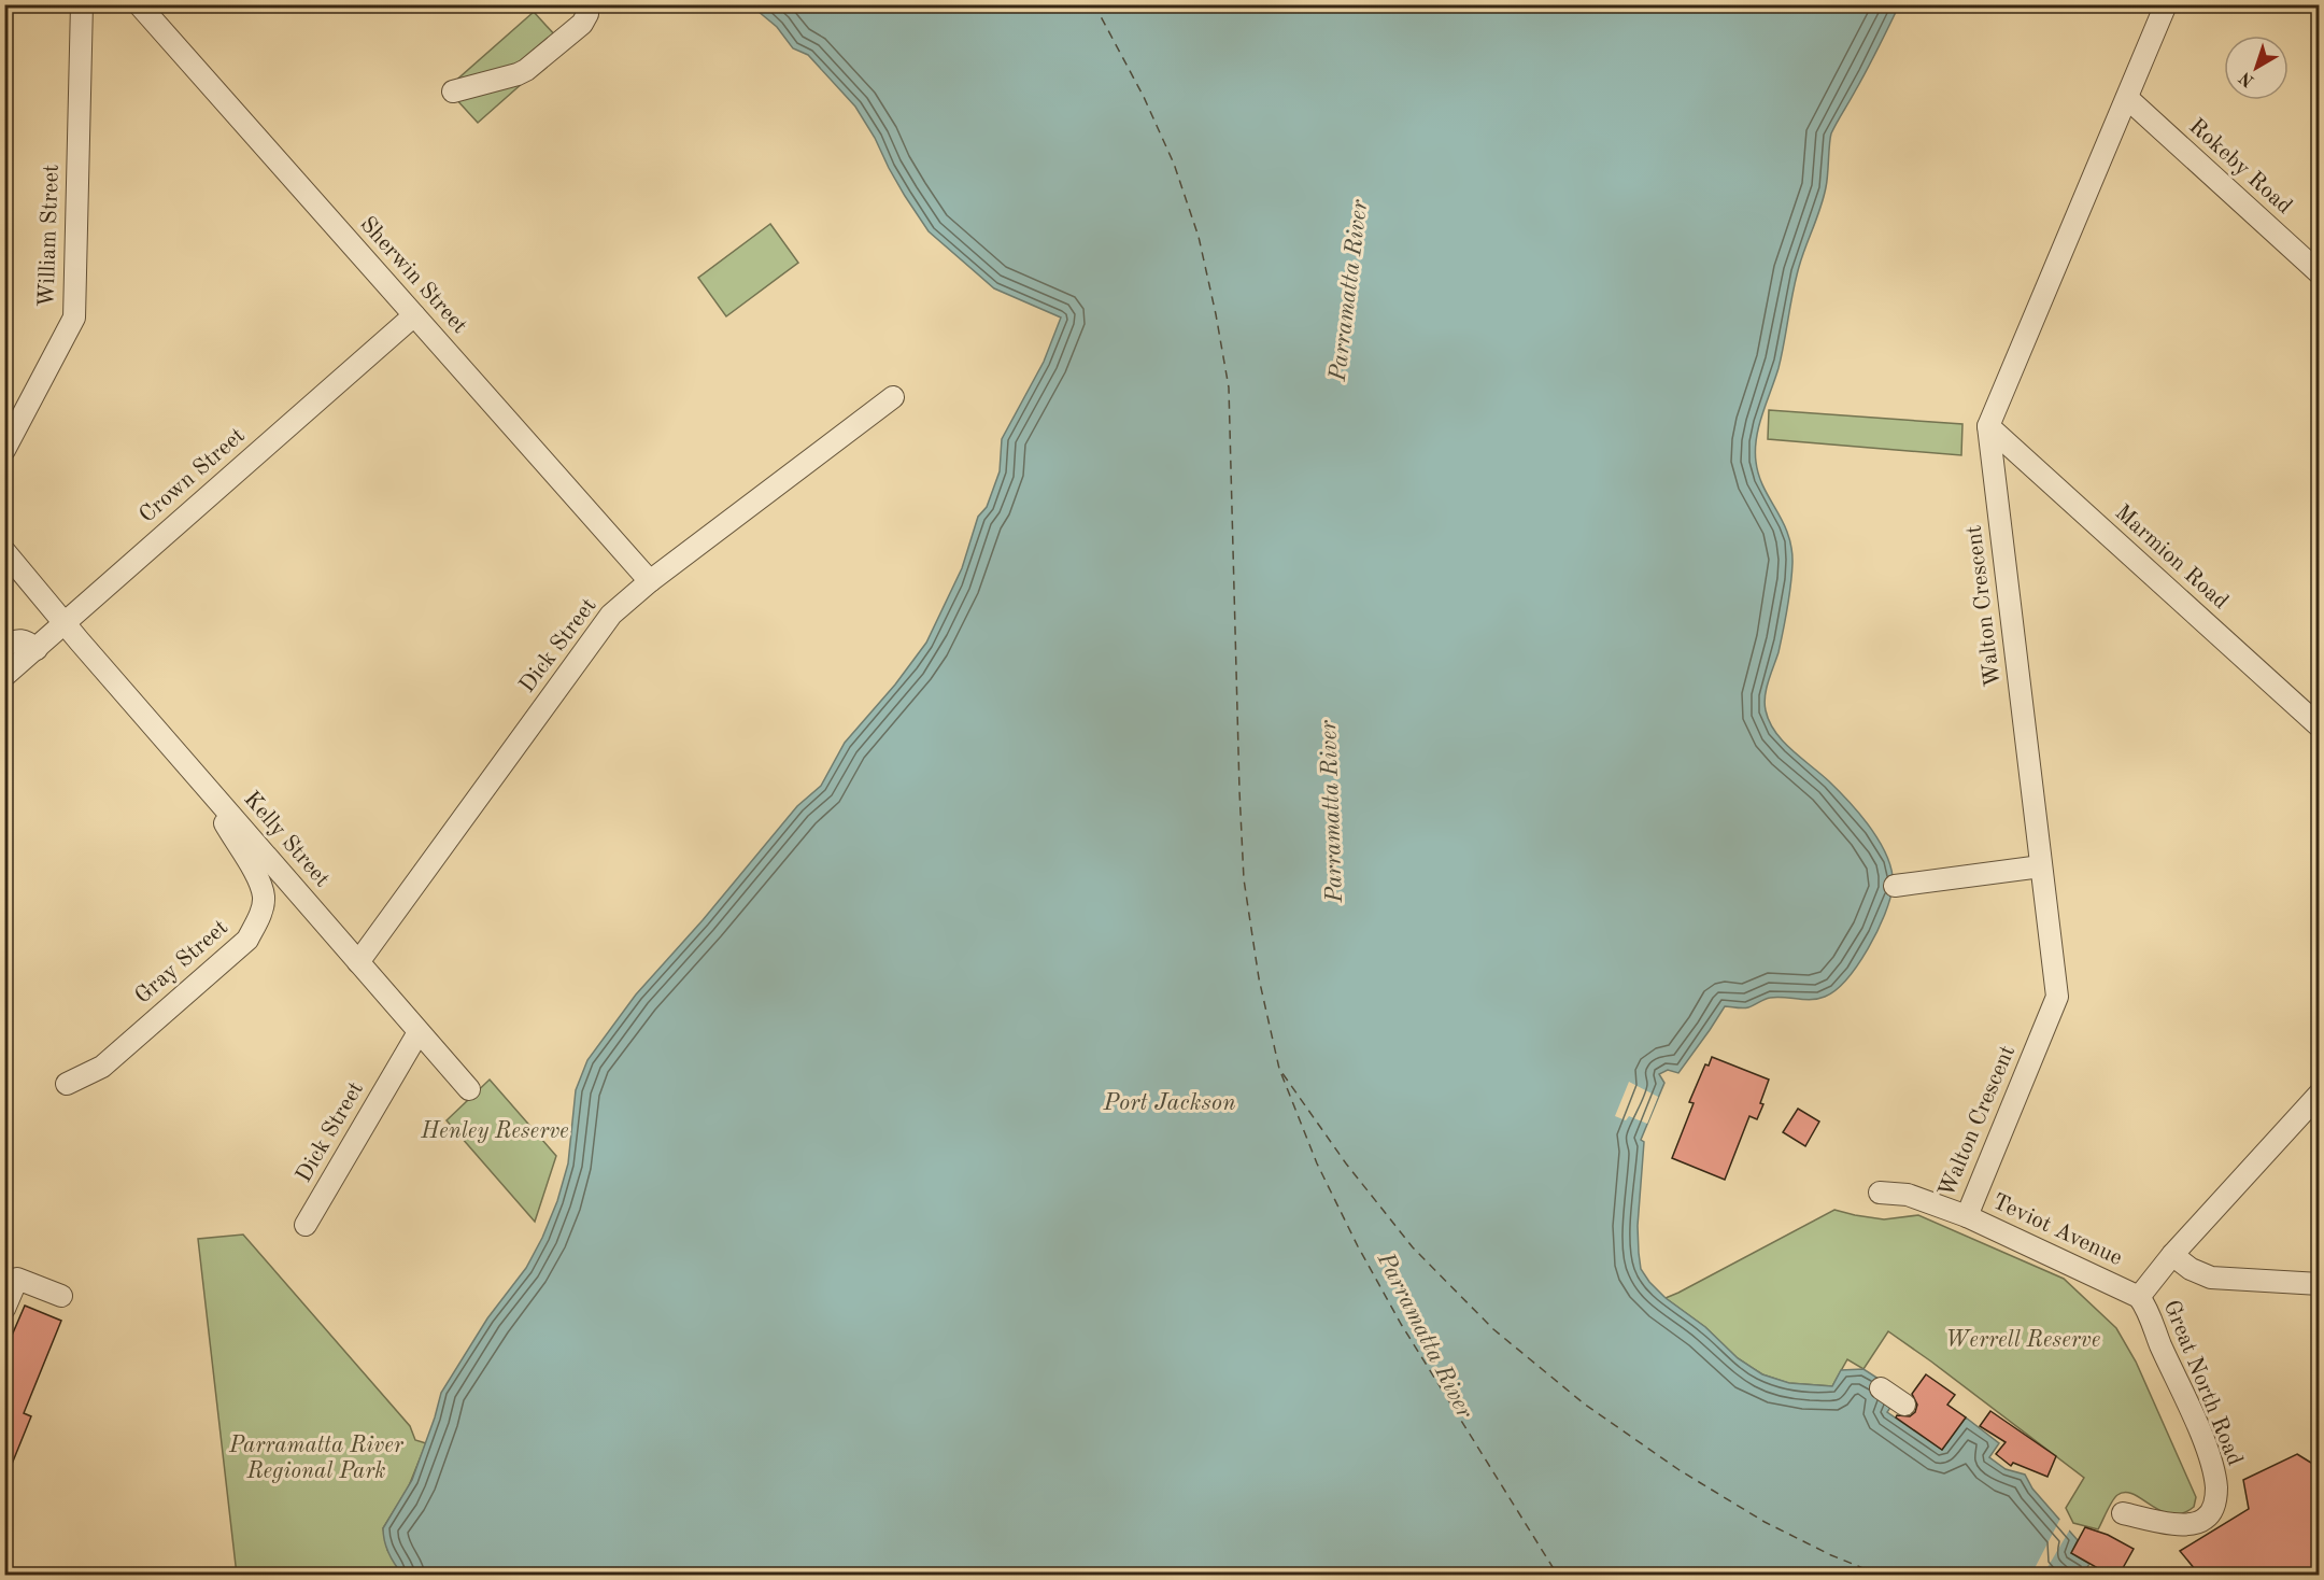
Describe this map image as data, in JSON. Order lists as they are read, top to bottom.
{
  "streets": {
    "street": [
      "Rokeby Road",
      "William Street",
      "Sherwin Street",
      "Crown Street",
      "Marmion Road",
      "Walton Crescent",
      "Dick Street",
      "Kelly Street",
      "Gray Street",
      "Teviot Avenue",
      "Great North Road"
    ]
  },
  "crossings": [
    ["Rokeby Road", "Walton Crescent"],
    ["Sherwin Street", "Crown Street"],
    ["Sherwin Street", "Dick Street"],
    ["Crown Street", "Kelly Street"],
    ["Marmion Road", "Walton Crescent"],
    ["Walton Crescent", "Teviot Avenue"],
    ["Dick Street", "Kelly Street"],
    ["Kelly Street", "Gray Street"],
    ["Teviot Avenue", "Great North Road"]
  ],
  "water": ["Parramatta River", "Port Jackson"],
  "parks": ["Henley Reserve", "Werrell Reserve", "Parramatta River Regional Park"],
  "north": "bottom left"
}
